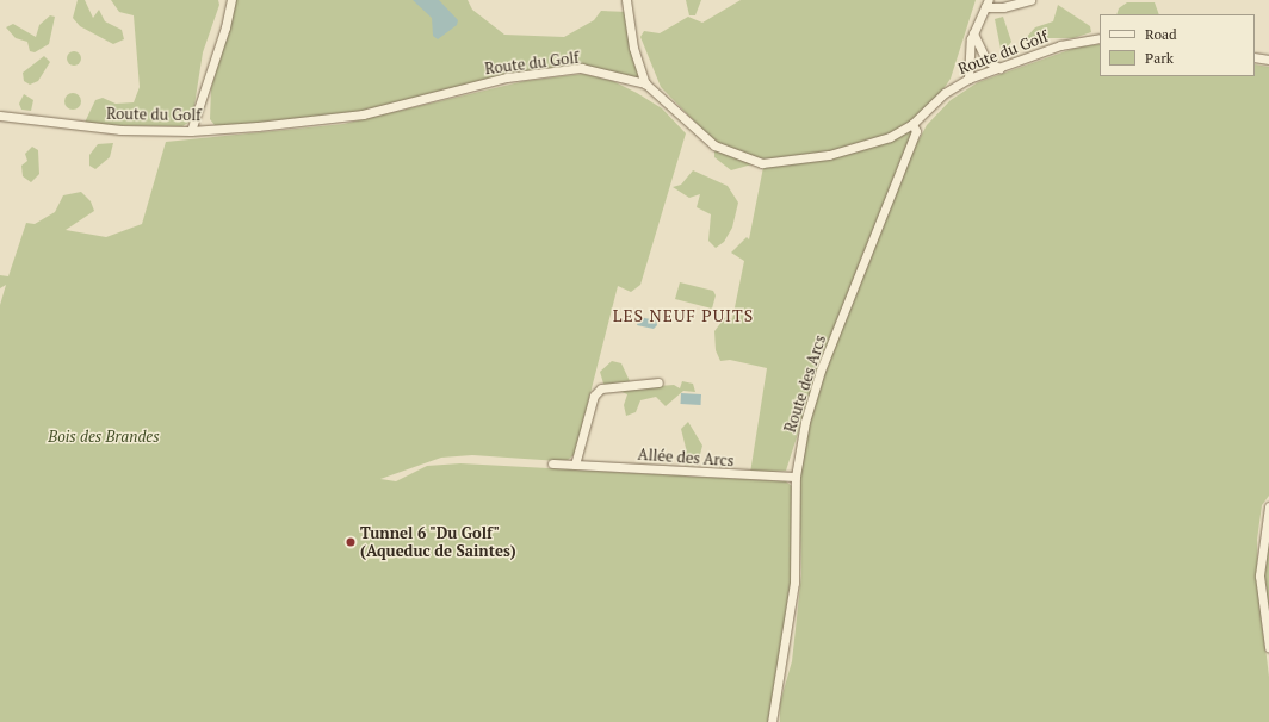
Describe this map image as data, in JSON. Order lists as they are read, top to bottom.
{
  "streets": {
    "street": ["Route du Golf", "Route des Arcs", "Allée des Arcs"]
  },
  "crossings": [
    ["Route du Golf", "Route des Arcs"],
    ["Route des Arcs", "Allée des Arcs"]
  ],
  "districts": ["LES NEUF PUITS"],
  "parks": ["Bois des Brandes"],
  "places": ["Tunnel 6 \"Du Golf\" (Aqueduc de Saintes)"],
  "legend": ["Road", "Park"]
}
